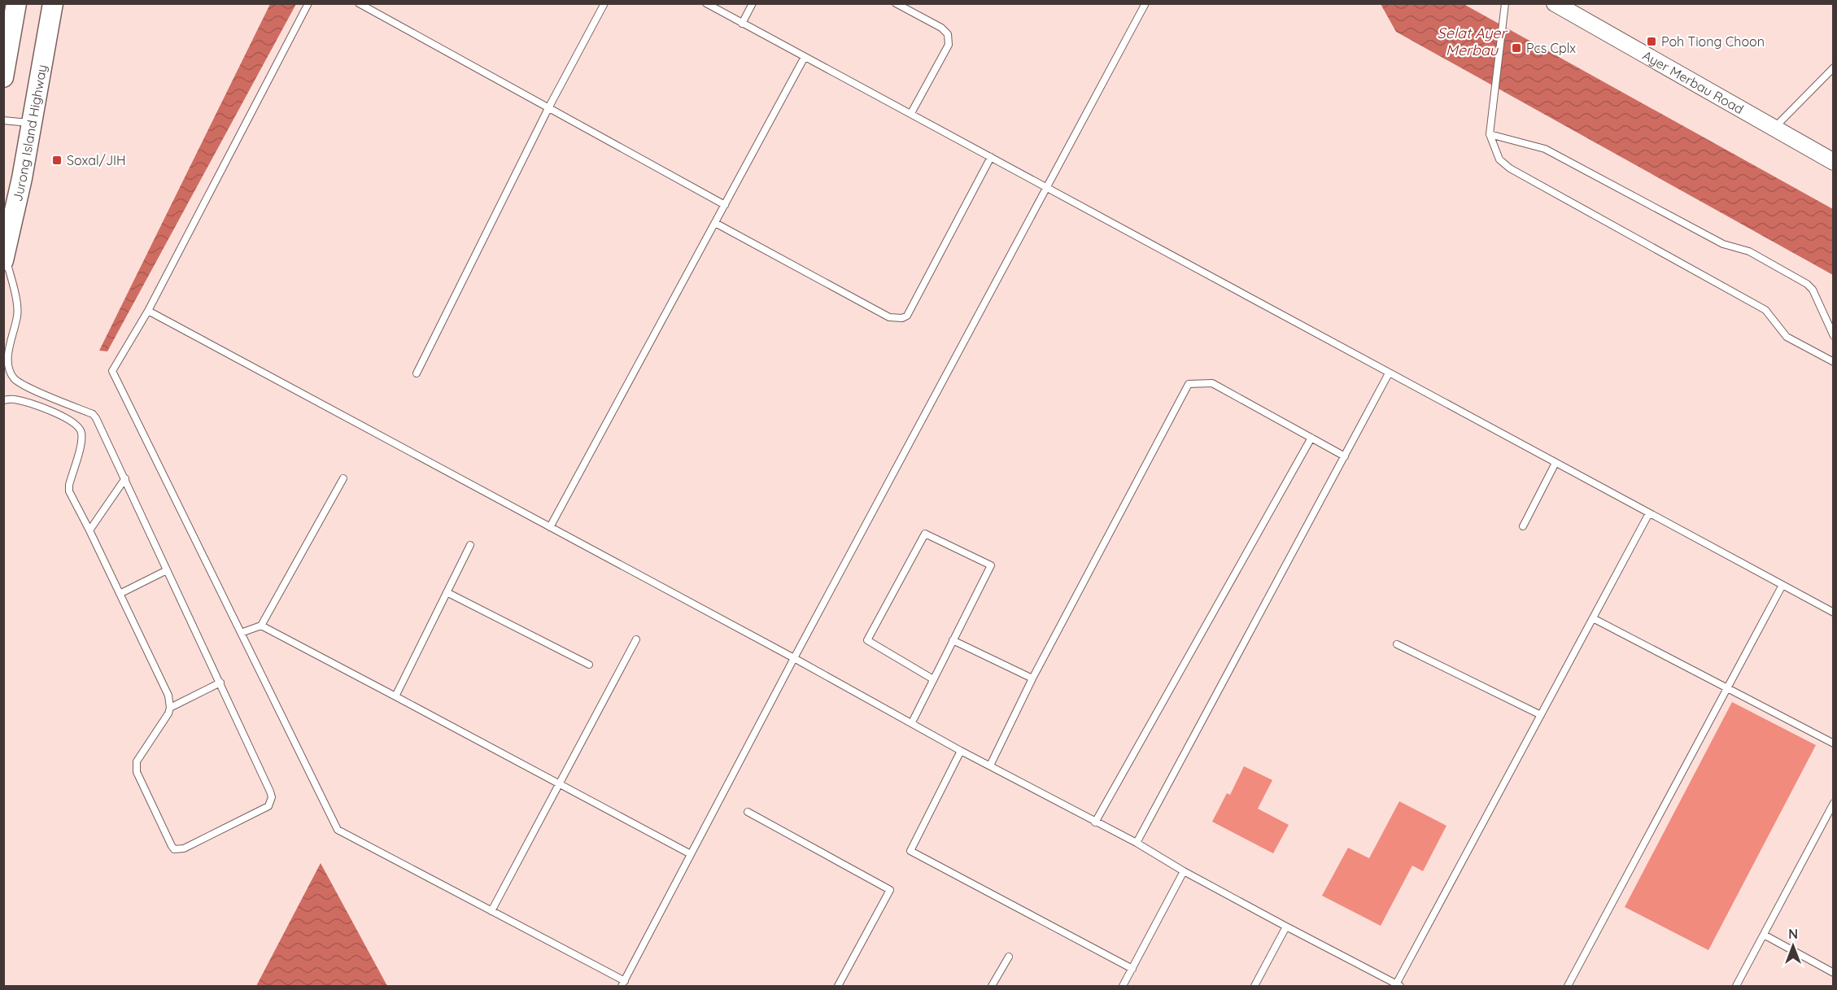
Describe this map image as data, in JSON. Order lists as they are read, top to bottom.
{
  "streets": {
    "main road": ["Jurong Island Highway"],
    "street": ["Ayer Merbau Road"]
  },
  "water": ["Selat Ayer Merbau"],
  "places": {
    "transit": ["Poh Tiong Choon", "Pcs Cplx", "Soxal/JIH"]
  },
  "north": "top"
}
